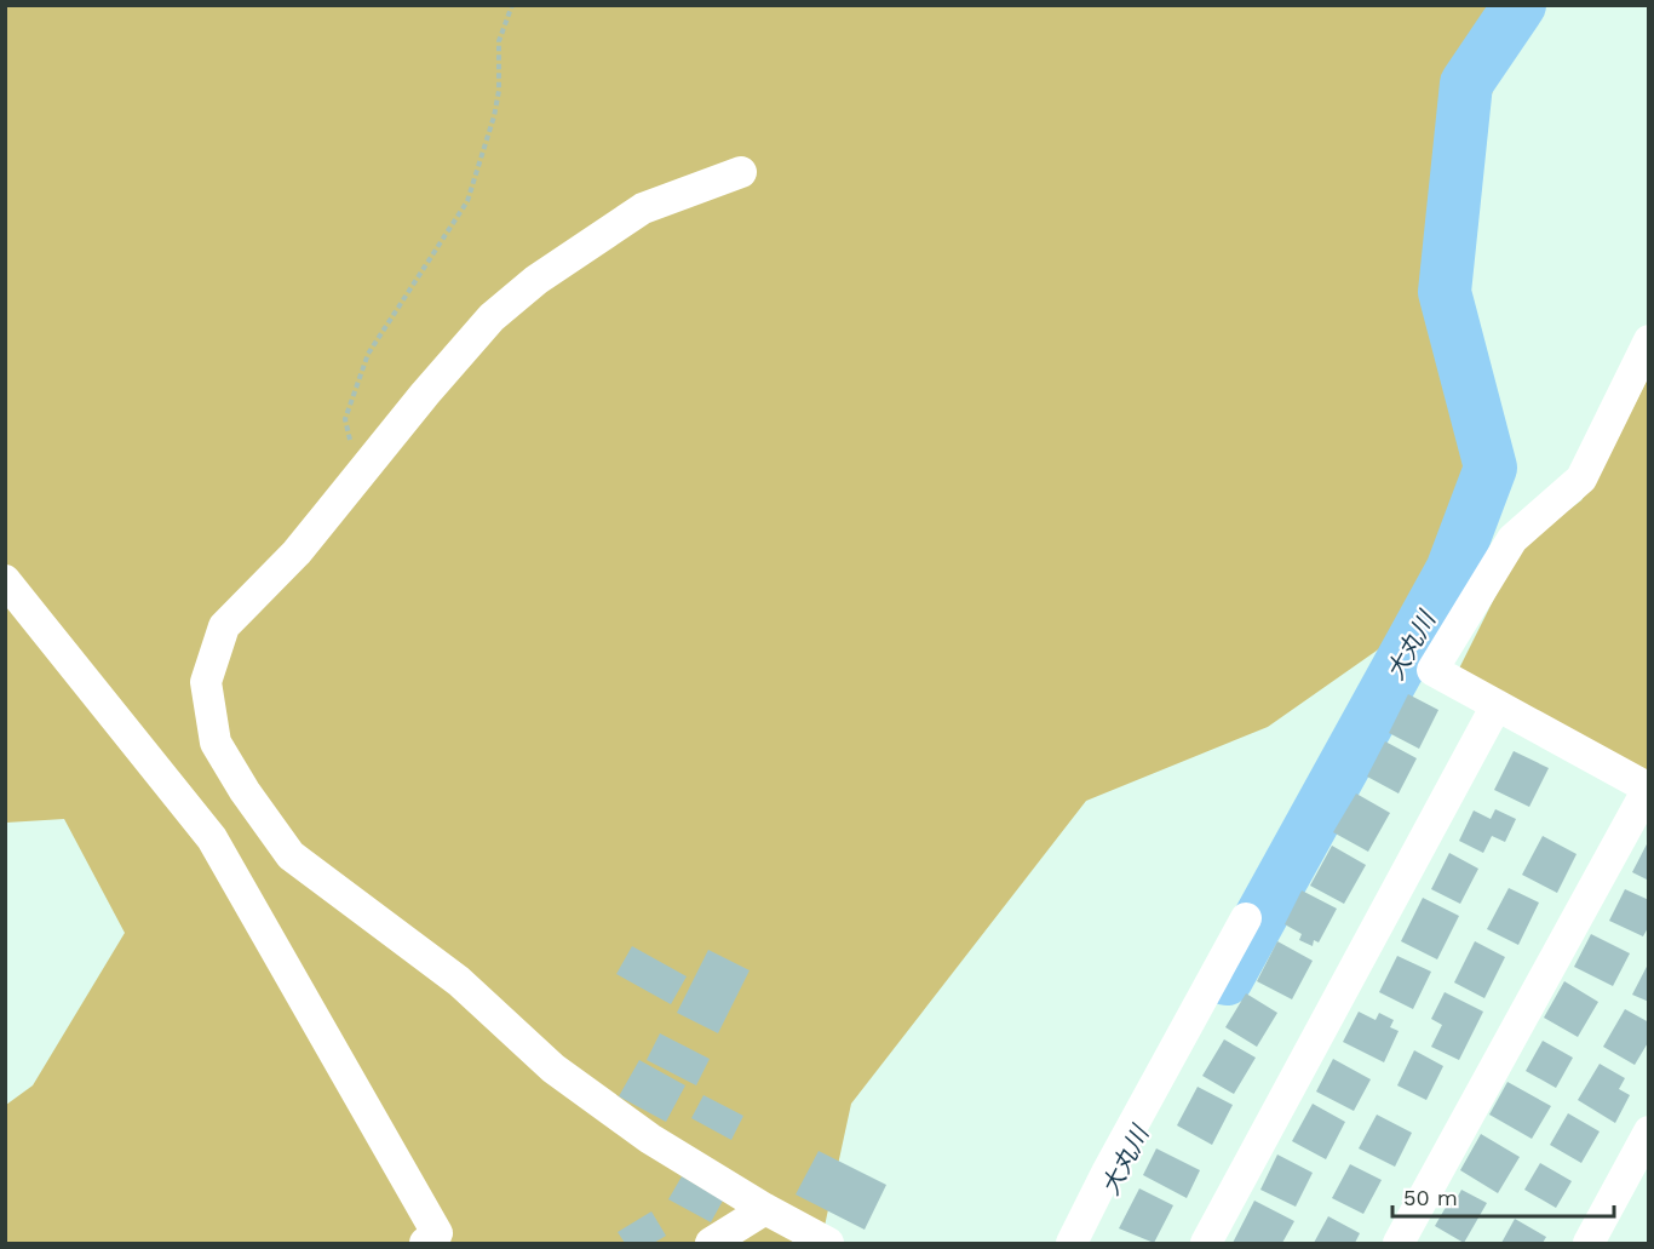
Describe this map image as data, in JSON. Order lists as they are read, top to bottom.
{
  "water": ["大丸川"],
  "scale_bar": "50 m"
}
